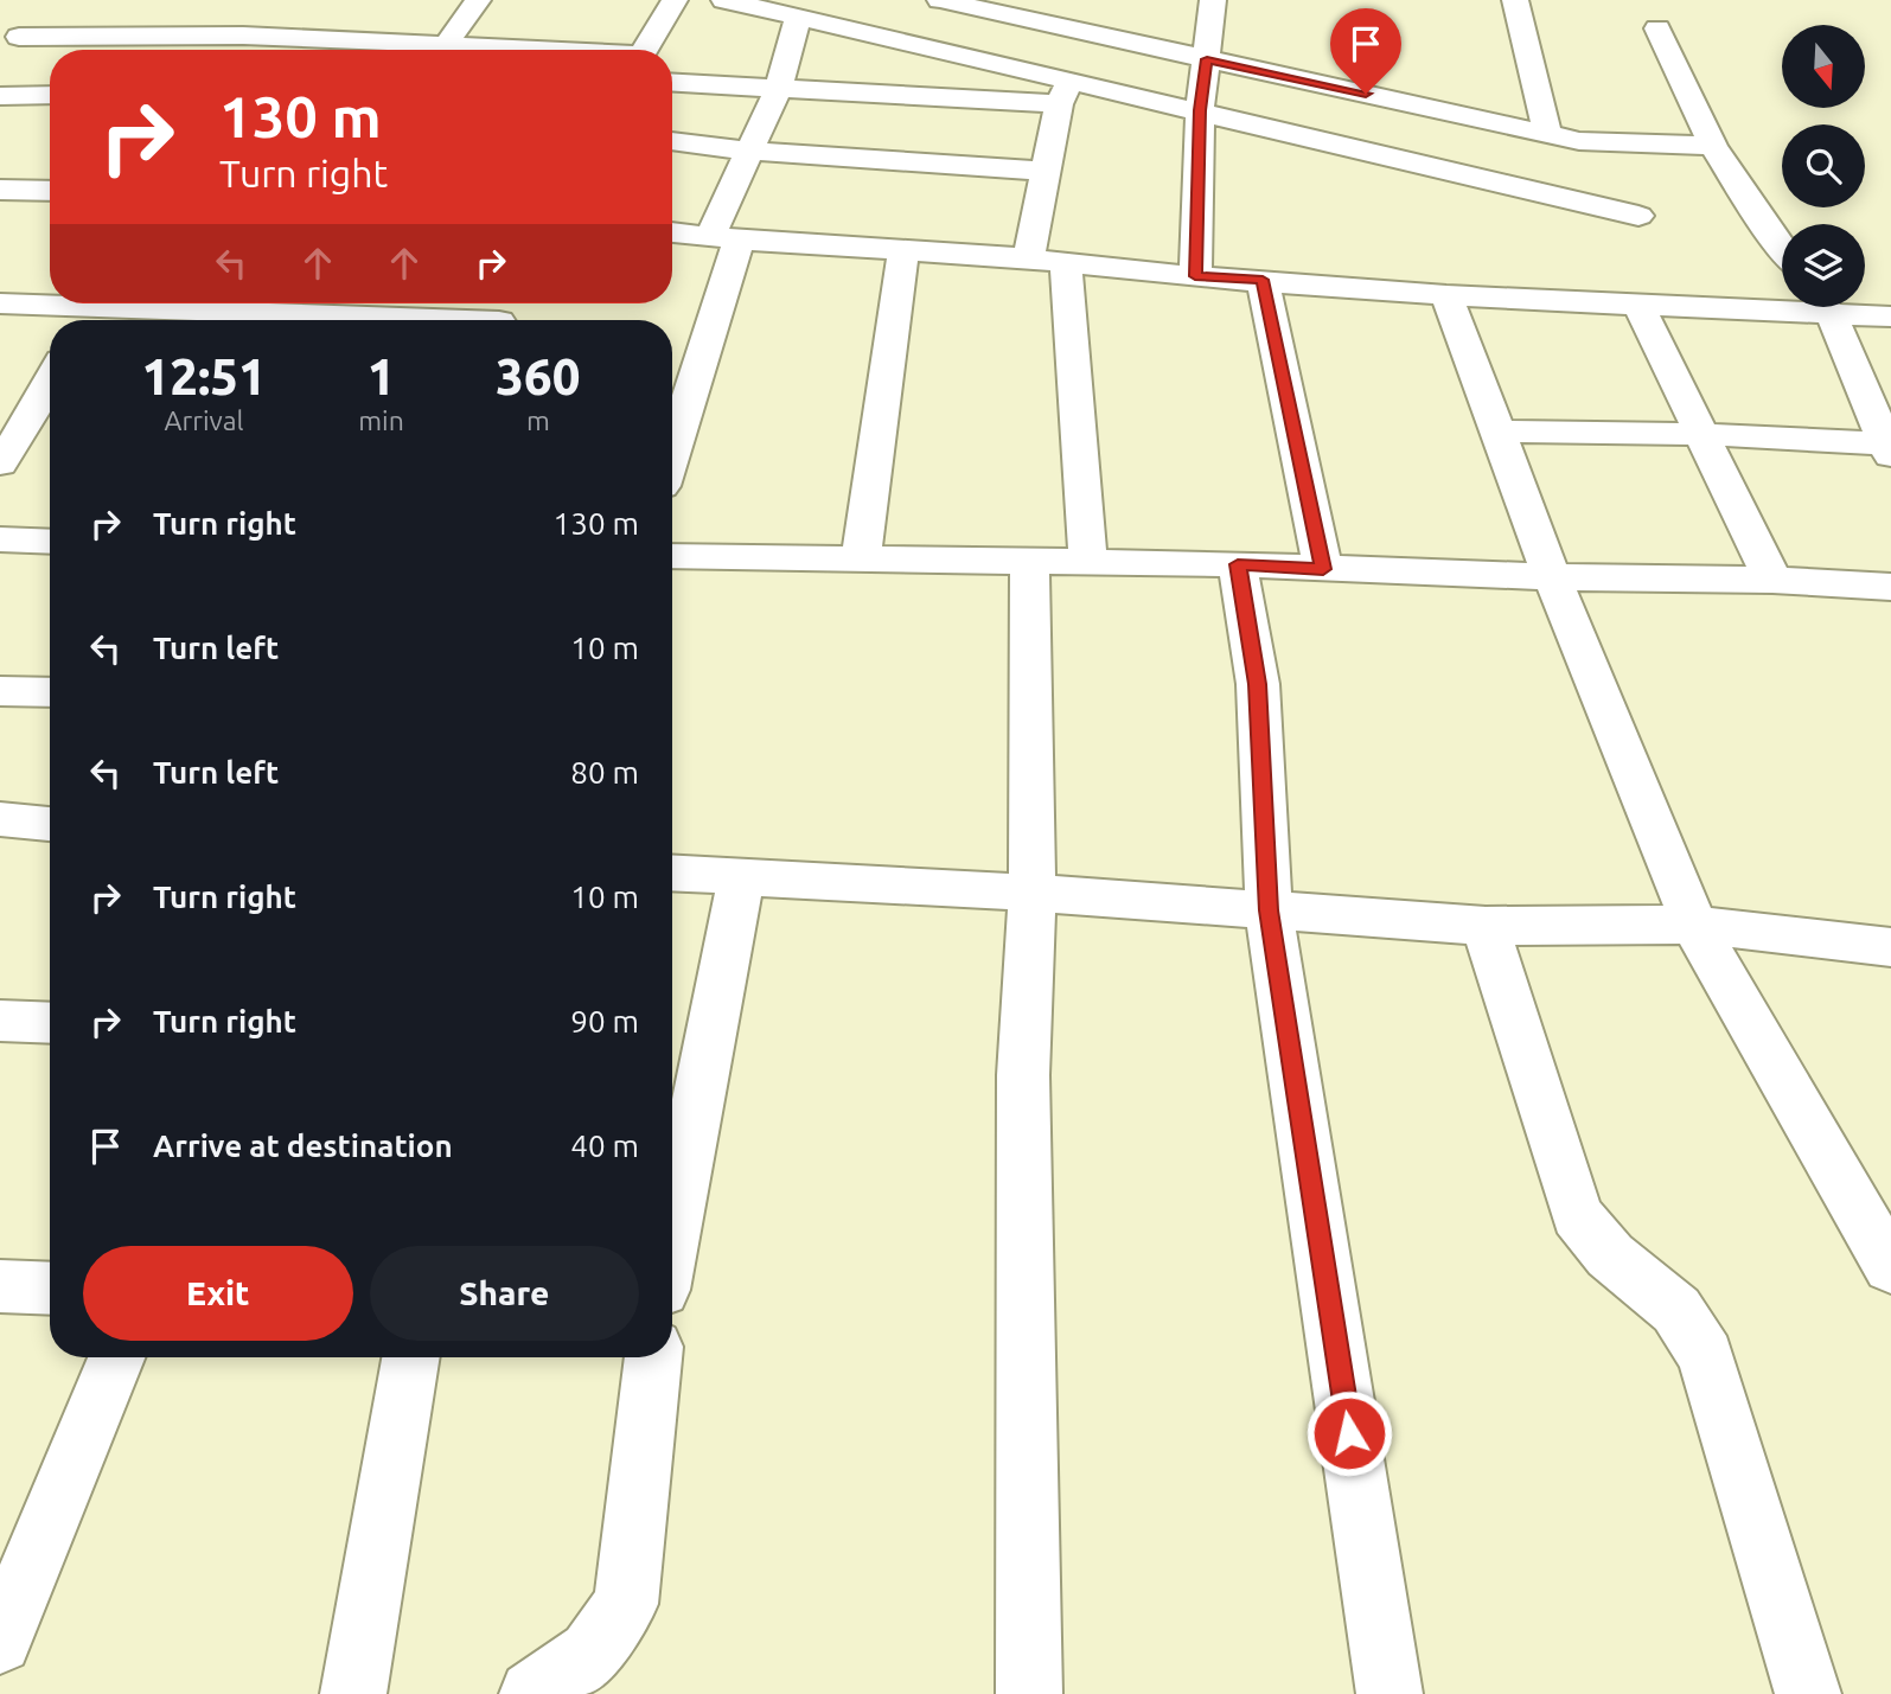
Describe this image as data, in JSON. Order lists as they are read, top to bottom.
{
  "north": "bottom",
  "page": {
    "turn": ["130 m", "Turn right"],
    "eta": [
      "12:51",
      "Arrival",
      "1",
      "min",
      "360",
      "m"
    ],
    "list": [
      {
        "name": "Turn right",
        "value": "130 m"
      },
      {
        "name": "Turn left",
        "value": "10 m"
      },
      {
        "name": "Turn left",
        "value": "80 m"
      },
      {
        "name": "Turn right",
        "value": "10 m"
      },
      {
        "name": "Turn right",
        "value": "90 m"
      },
      {
        "name": "Arrive at destination",
        "value": "40 m"
      }
    ],
    "buttons": ["Exit", "Share"]
  }
}
